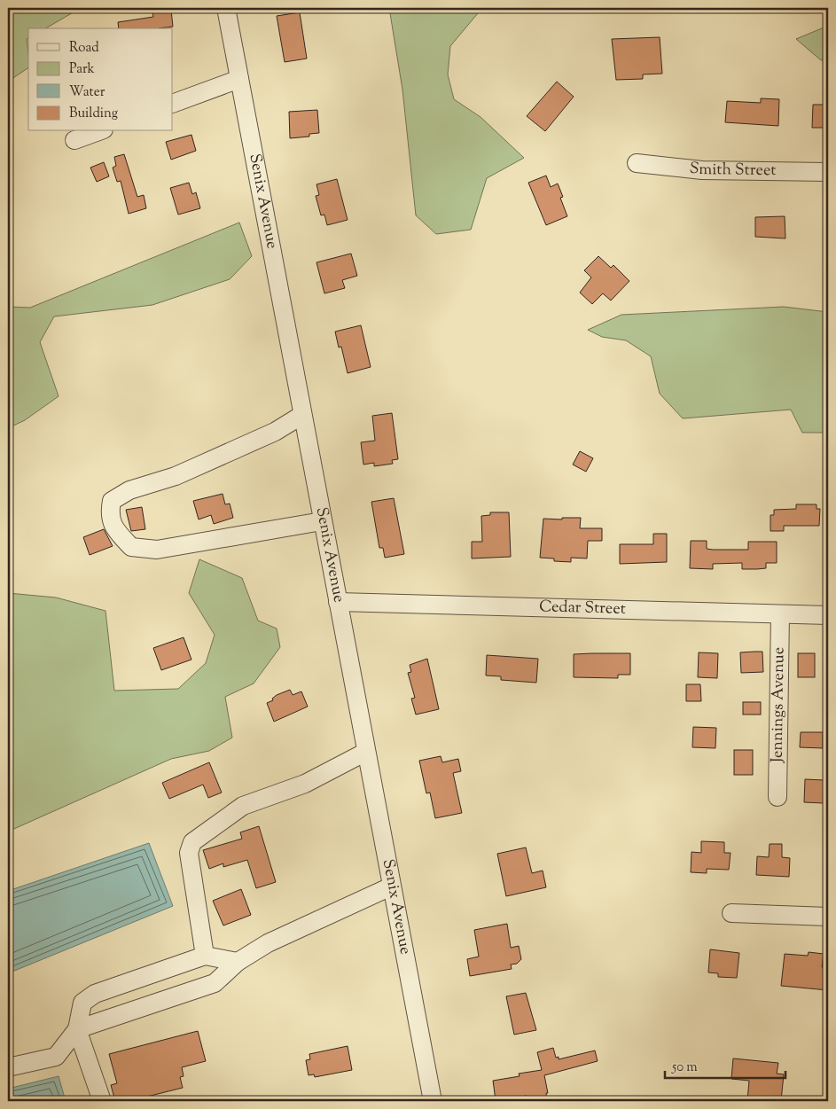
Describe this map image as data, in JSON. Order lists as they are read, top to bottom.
{
  "streets": {
    "street": [
      "Smith Street",
      "Senix Avenue",
      "Cedar Street",
      "Jennings Avenue"
    ]
  },
  "crossings": [
    ["Senix Avenue", "Cedar Street"],
    ["Cedar Street", "Jennings Avenue"]
  ],
  "legend": [
    "Road",
    "Park",
    "Water",
    "Building"
  ],
  "scale_bar": "50 m"
}
